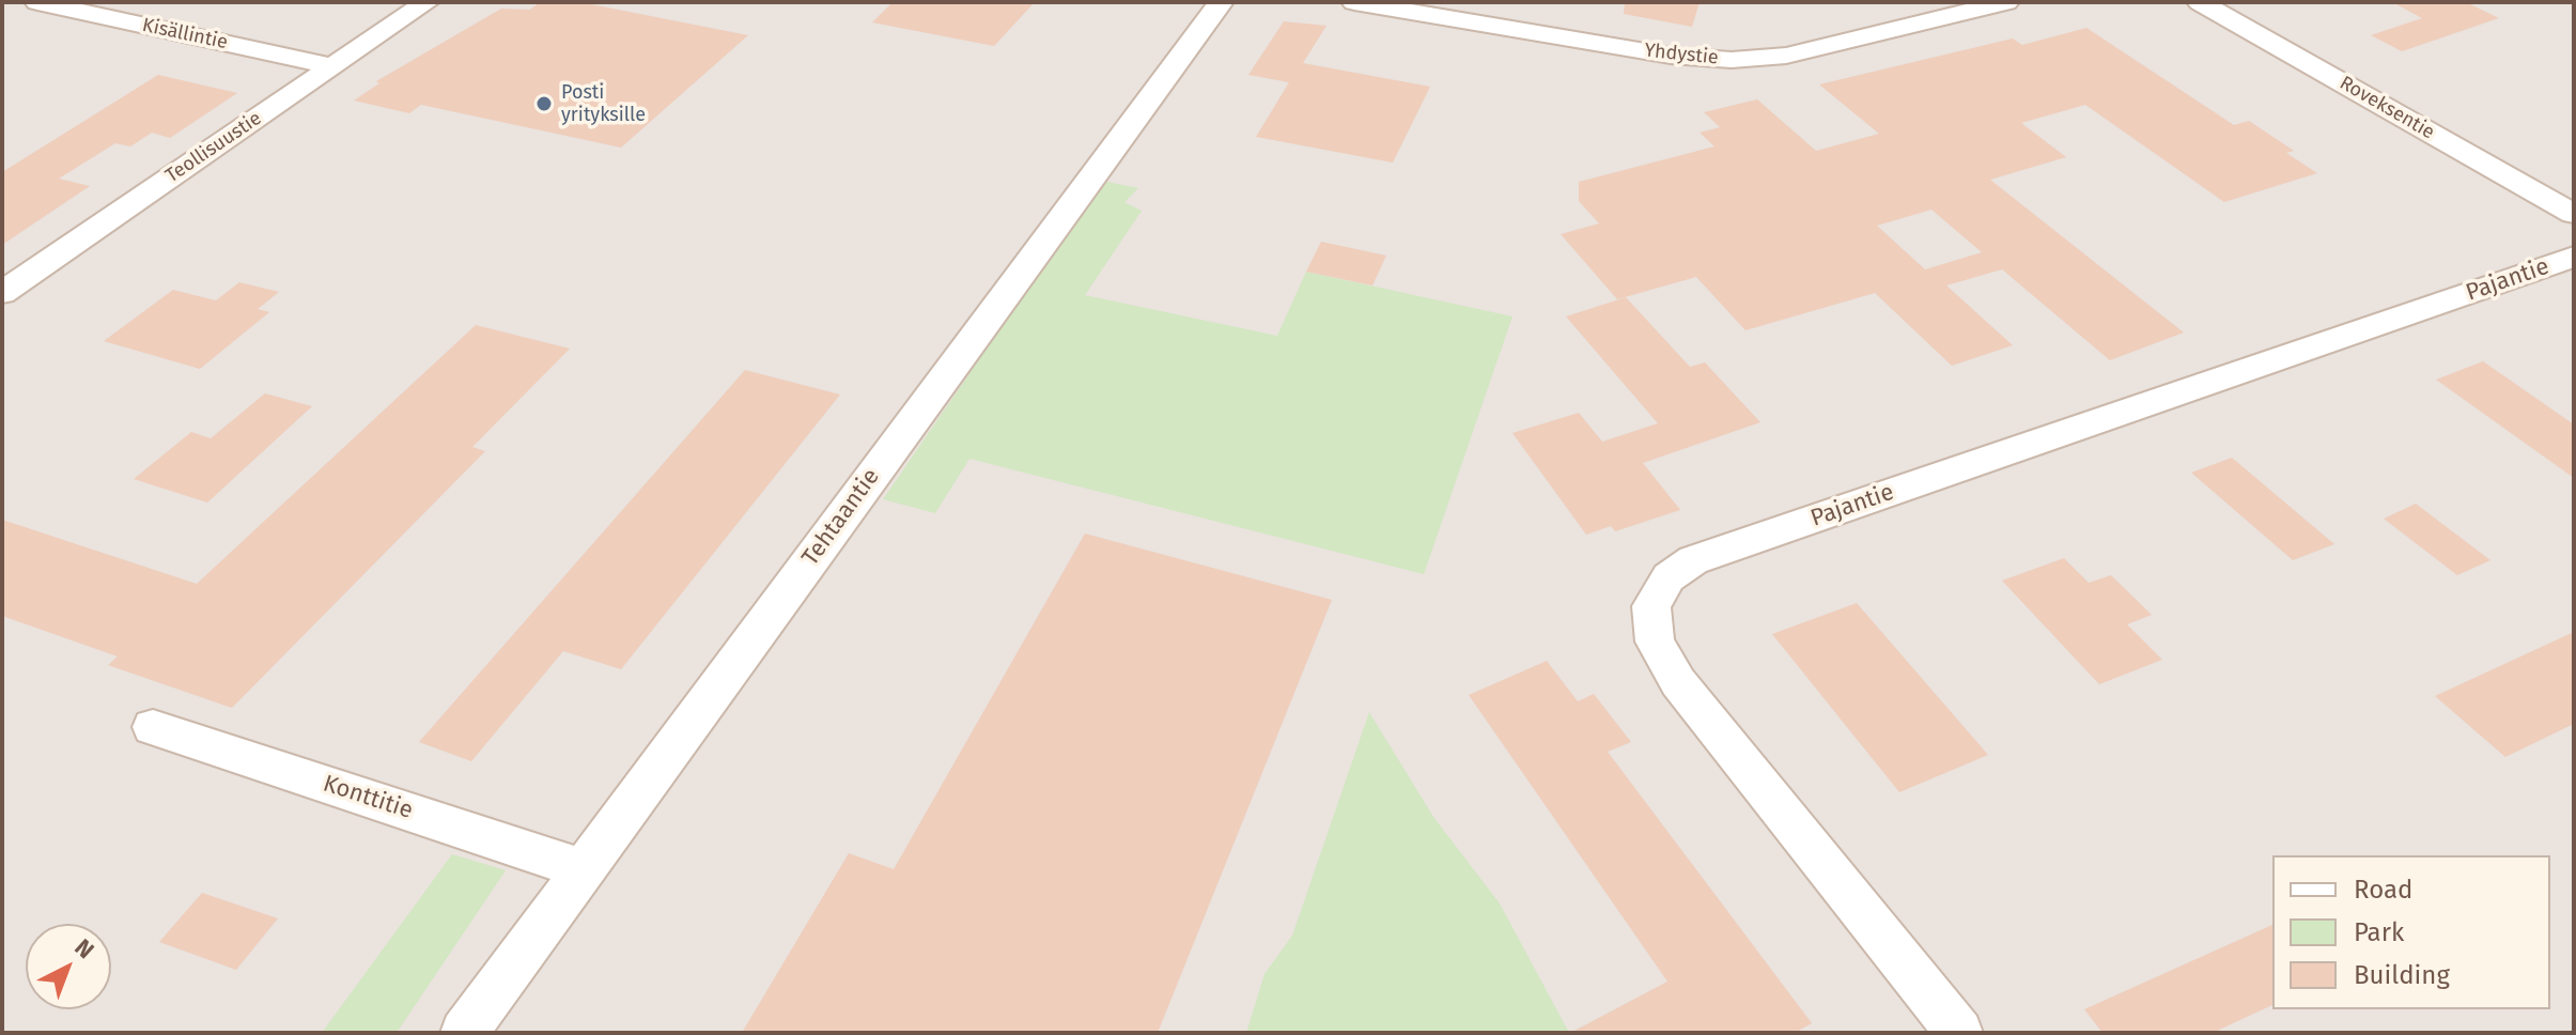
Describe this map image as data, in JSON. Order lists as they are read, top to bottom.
{
  "streets": {
    "street": [
      "Kisällintie",
      "Yhdystie",
      "Roveksentie",
      "Teollisuustie",
      "Pajantie",
      "Tehtaantie",
      "Konttitie"
    ]
  },
  "crossings": [
    ["Kisällintie", "Teollisuustie"],
    ["Tehtaantie", "Konttitie"]
  ],
  "places": ["Posti yrityksille"],
  "legend": ["Road", "Park", "Building"],
  "north": "top right"
}
